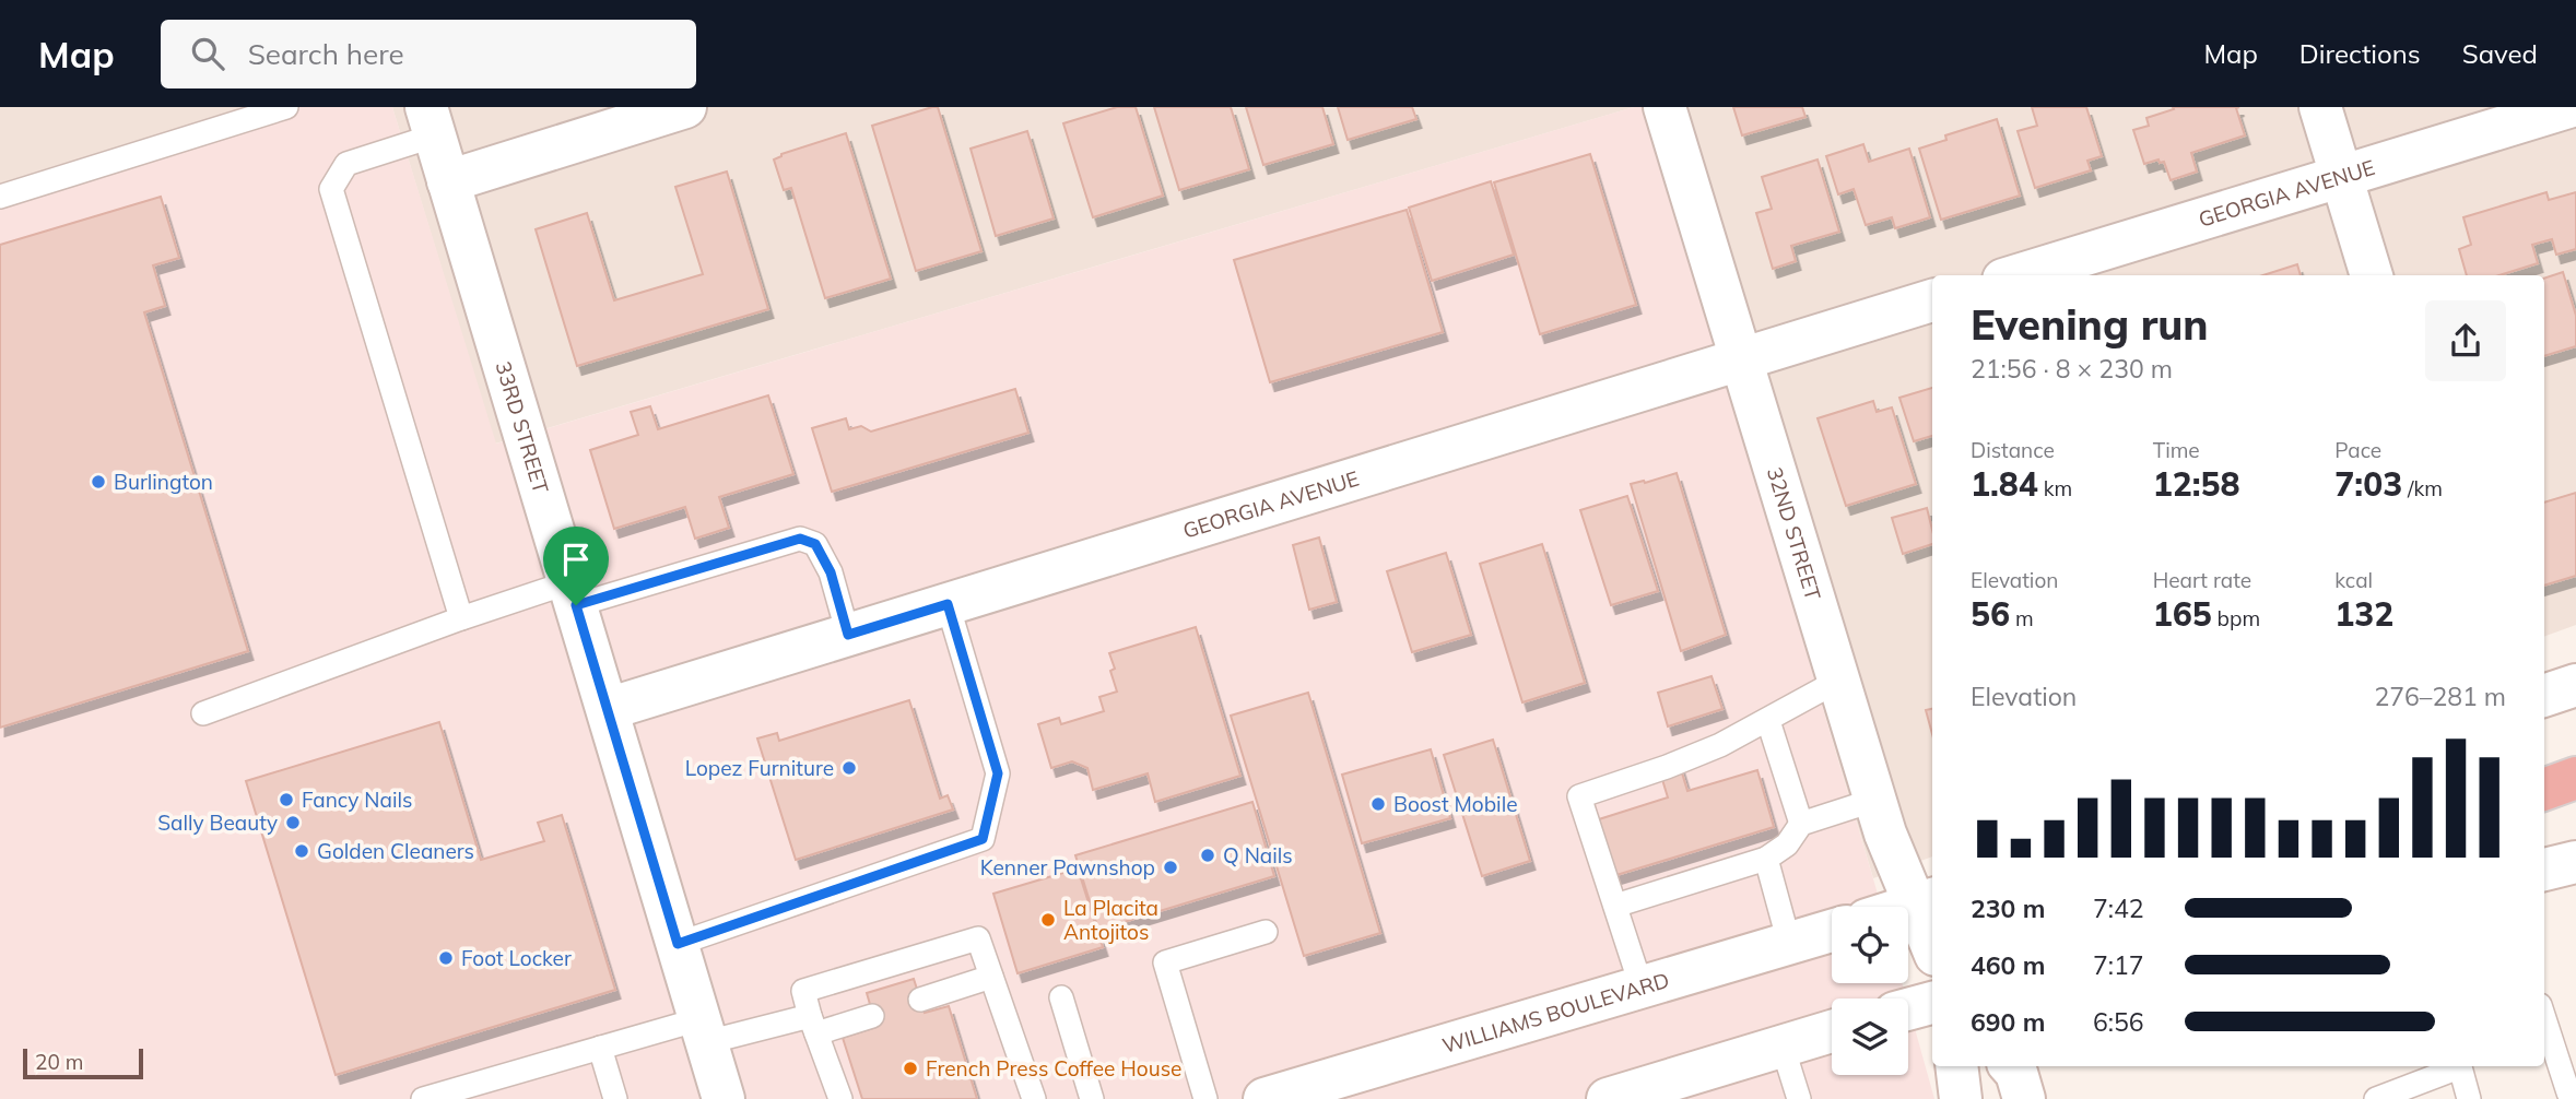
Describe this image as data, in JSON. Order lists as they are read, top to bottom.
{
  "streets": {
    "street": [
      "GEORGIA AVENUE",
      "33RD STREET",
      "32ND STREET",
      "WILLIAMS BOULEVARD"
    ]
  },
  "crossings": [
    ["GEORGIA AVENUE", "33RD STREET"],
    ["GEORGIA AVENUE", "32ND STREET"]
  ],
  "places": [
    "Burlington",
    "Lopez Furniture",
    "Fancy Nails",
    "Boost Mobile",
    "Sally Beauty",
    "Golden Cleaners",
    "Q Nails",
    "Kenner Pawnshop",
    "La Placita Antojitos",
    "Foot Locker",
    "French Press Coffee House"
  ],
  "scale_bar": "20 m",
  "page": {
    "header": "Map",
    "search": "Search here",
    "nav": ["Map", "Directions", "Saved"],
    "heading": ["Evening run", "21:56 · 8 × 230 m"],
    "stats": [
      ["Distance", "1.84 km"],
      ["Time", "12:58"],
      ["Pace", "7:03 /km"],
      ["Elevation", "56 m"],
      ["Heart rate", "165 bpm"],
      ["kcal", "132"]
    ],
    "chart": ["Elevation", "276–281 m"],
    "list": [
      {
        "name": "230 m",
        "note": "7:42"
      },
      {
        "name": "460 m",
        "note": "7:17"
      },
      {
        "name": "690 m",
        "note": "6:56"
      }
    ],
    "scale": "20 m"
  }
}
